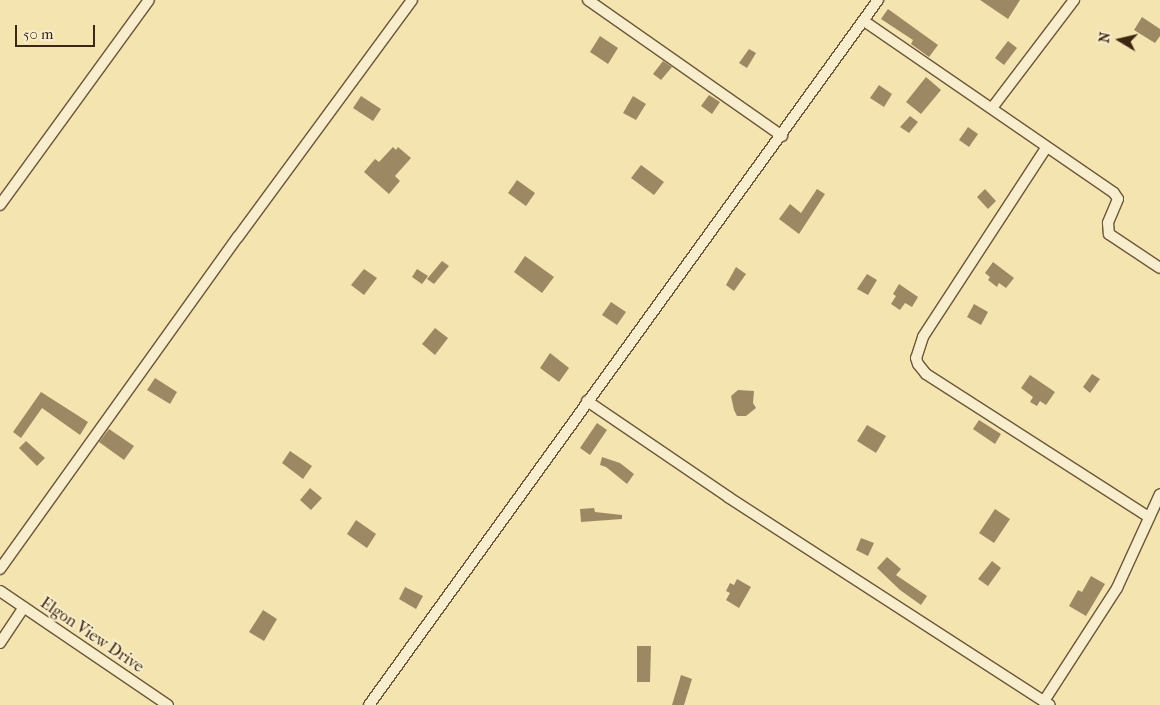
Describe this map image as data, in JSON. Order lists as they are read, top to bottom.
{
  "streets": {
    "street": ["Elgon View Drive"]
  },
  "scale_bar": "50 m",
  "north": "left"
}
